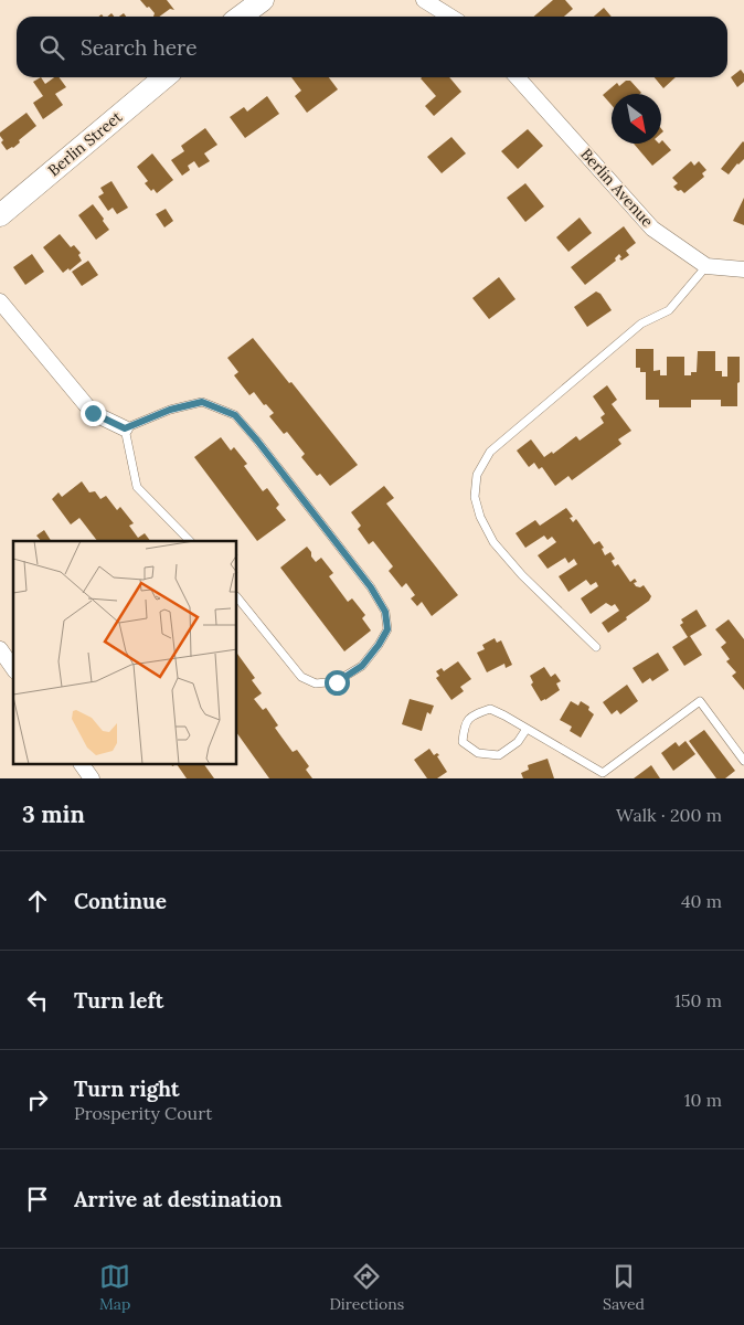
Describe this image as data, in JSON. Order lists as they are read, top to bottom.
{
  "streets": {
    "main road": ["Berlin Street"],
    "street": ["Berlin Avenue"]
  },
  "north": "bottom right",
  "page": {
    "search": "Search here",
    "heading": ["3 min", "Walk · 200 m"],
    "list": [
      ["Continue", "40 m"],
      ["Turn left", "150 m"],
      ["Turn right", "Prosperity Court", "10 m"],
      "Arrive at destination"
    ],
    "nav": ["Map", "Directions", "Saved"]
  }
}
